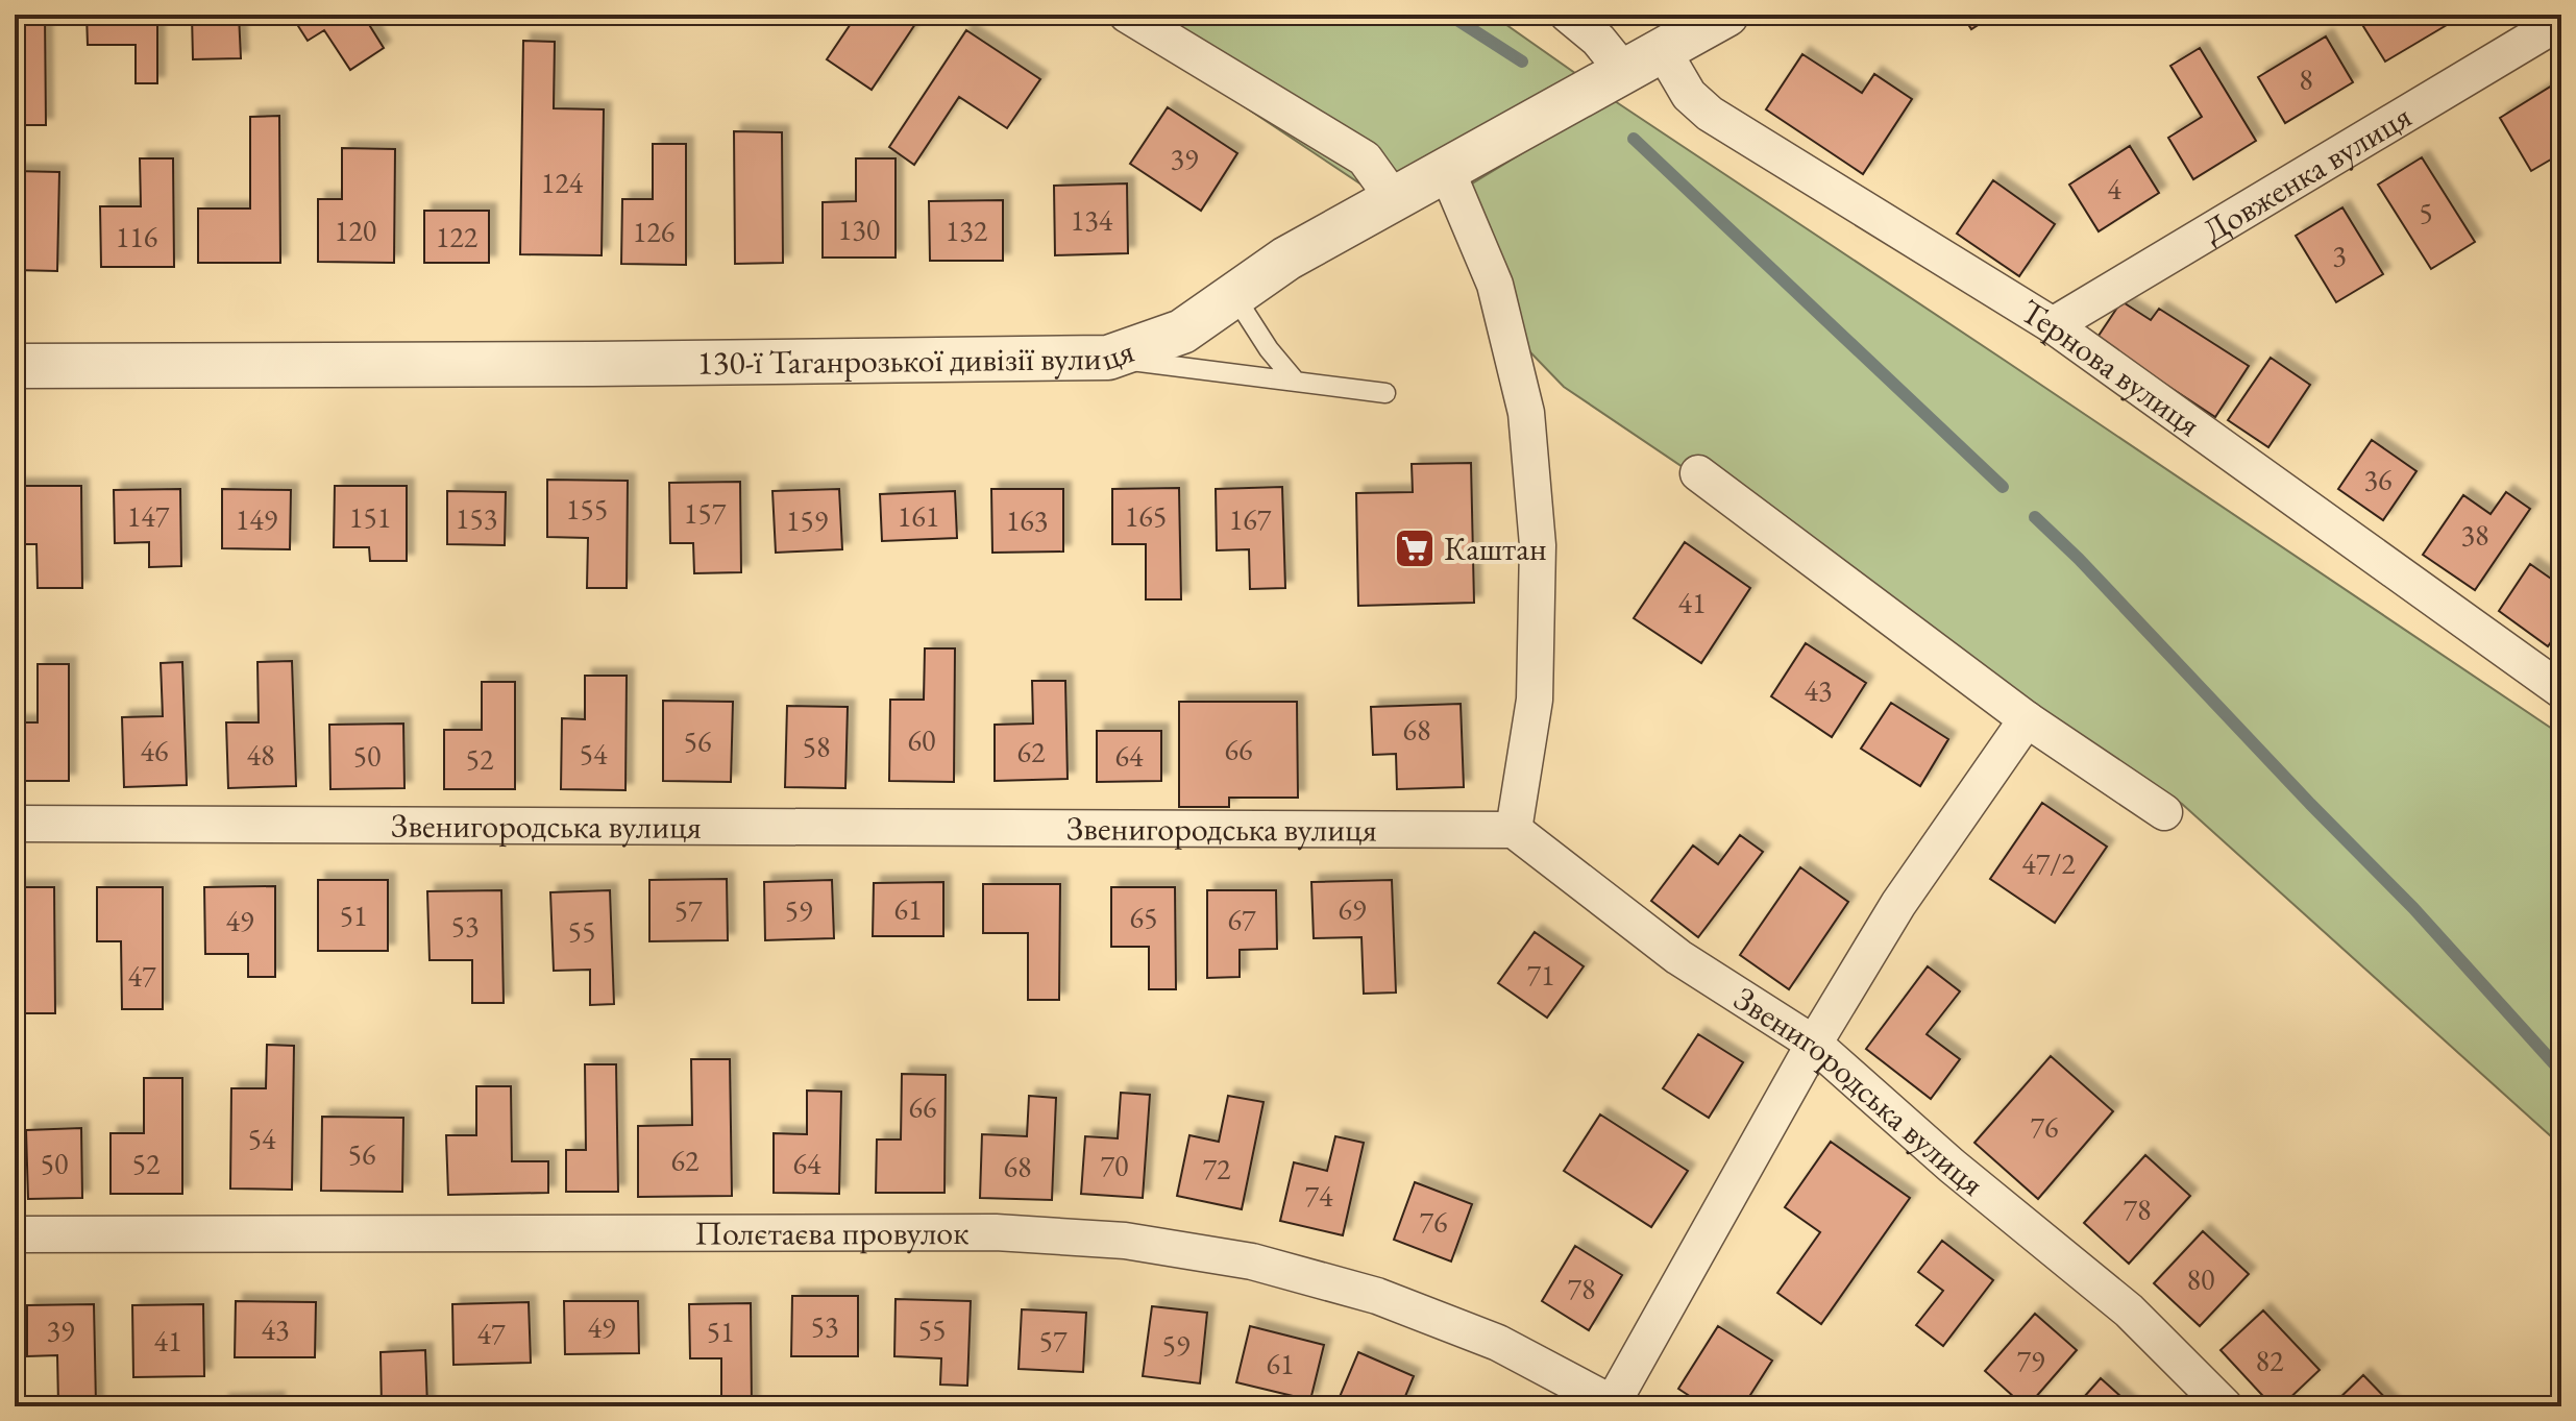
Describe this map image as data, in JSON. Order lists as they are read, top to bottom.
{
  "streets": {
    "street": [
      "Довженка вулиця",
      "130-ї Таганрозької дивізії вулиця",
      "Тернова вулиця",
      "Звенигородська вулиця",
      "Полєтаєва провулок"
    ]
  },
  "crossings": [
    ["Довженка вулиця", "Тернова вулиця"],
    ["130-ї Таганрозької дивізії вулиця", "Тернова вулиця"]
  ],
  "places": {
    "supermarket": ["Каштан"]
  },
  "house_numbers": [
    "8",
    "39",
    "124",
    "4",
    "5",
    "134",
    "130",
    "120",
    "132",
    "126",
    "116",
    "122",
    "3",
    "36",
    "155",
    "157",
    "147",
    "161",
    "165",
    "151",
    "153",
    "149",
    "167",
    "159",
    "163",
    "38",
    "41",
    "43",
    "68",
    "60",
    "56",
    "58",
    "66",
    "46",
    "62",
    "54",
    "48",
    "50",
    "64",
    "52",
    "47/2",
    "61",
    "69",
    "57",
    "59",
    "51",
    "65",
    "67",
    "49",
    "53",
    "55",
    "71",
    "47",
    "66",
    "76",
    "54",
    "56",
    "62",
    "50",
    "52",
    "64",
    "70",
    "68",
    "72",
    "74",
    "78",
    "76",
    "80",
    "78",
    "53",
    "49",
    "43",
    "55",
    "39",
    "51",
    "47",
    "41",
    "57",
    "59",
    "79",
    "82",
    "61"
  ]
}
